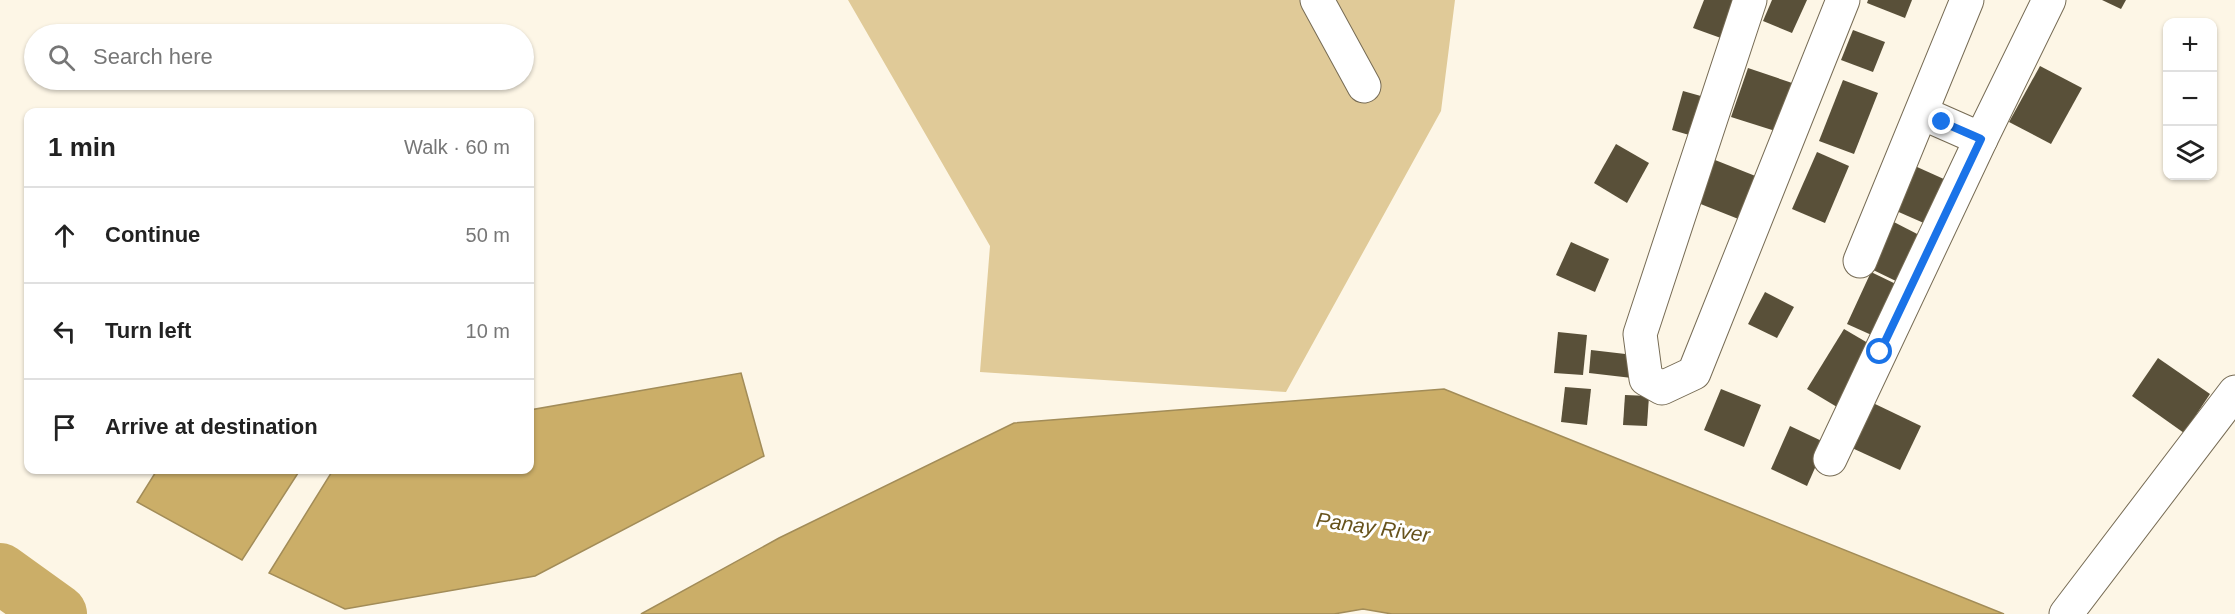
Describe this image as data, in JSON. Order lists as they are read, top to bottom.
{
  "water": ["Panay River"],
  "page": {
    "map_buttons": ["+", "−"],
    "search": "Search here",
    "heading": ["1 min", "Walk · 60 m"],
    "list": [
      ["Continue", "50 m"],
      ["Turn left", "10 m"],
      "Arrive at destination"
    ]
  }
}
